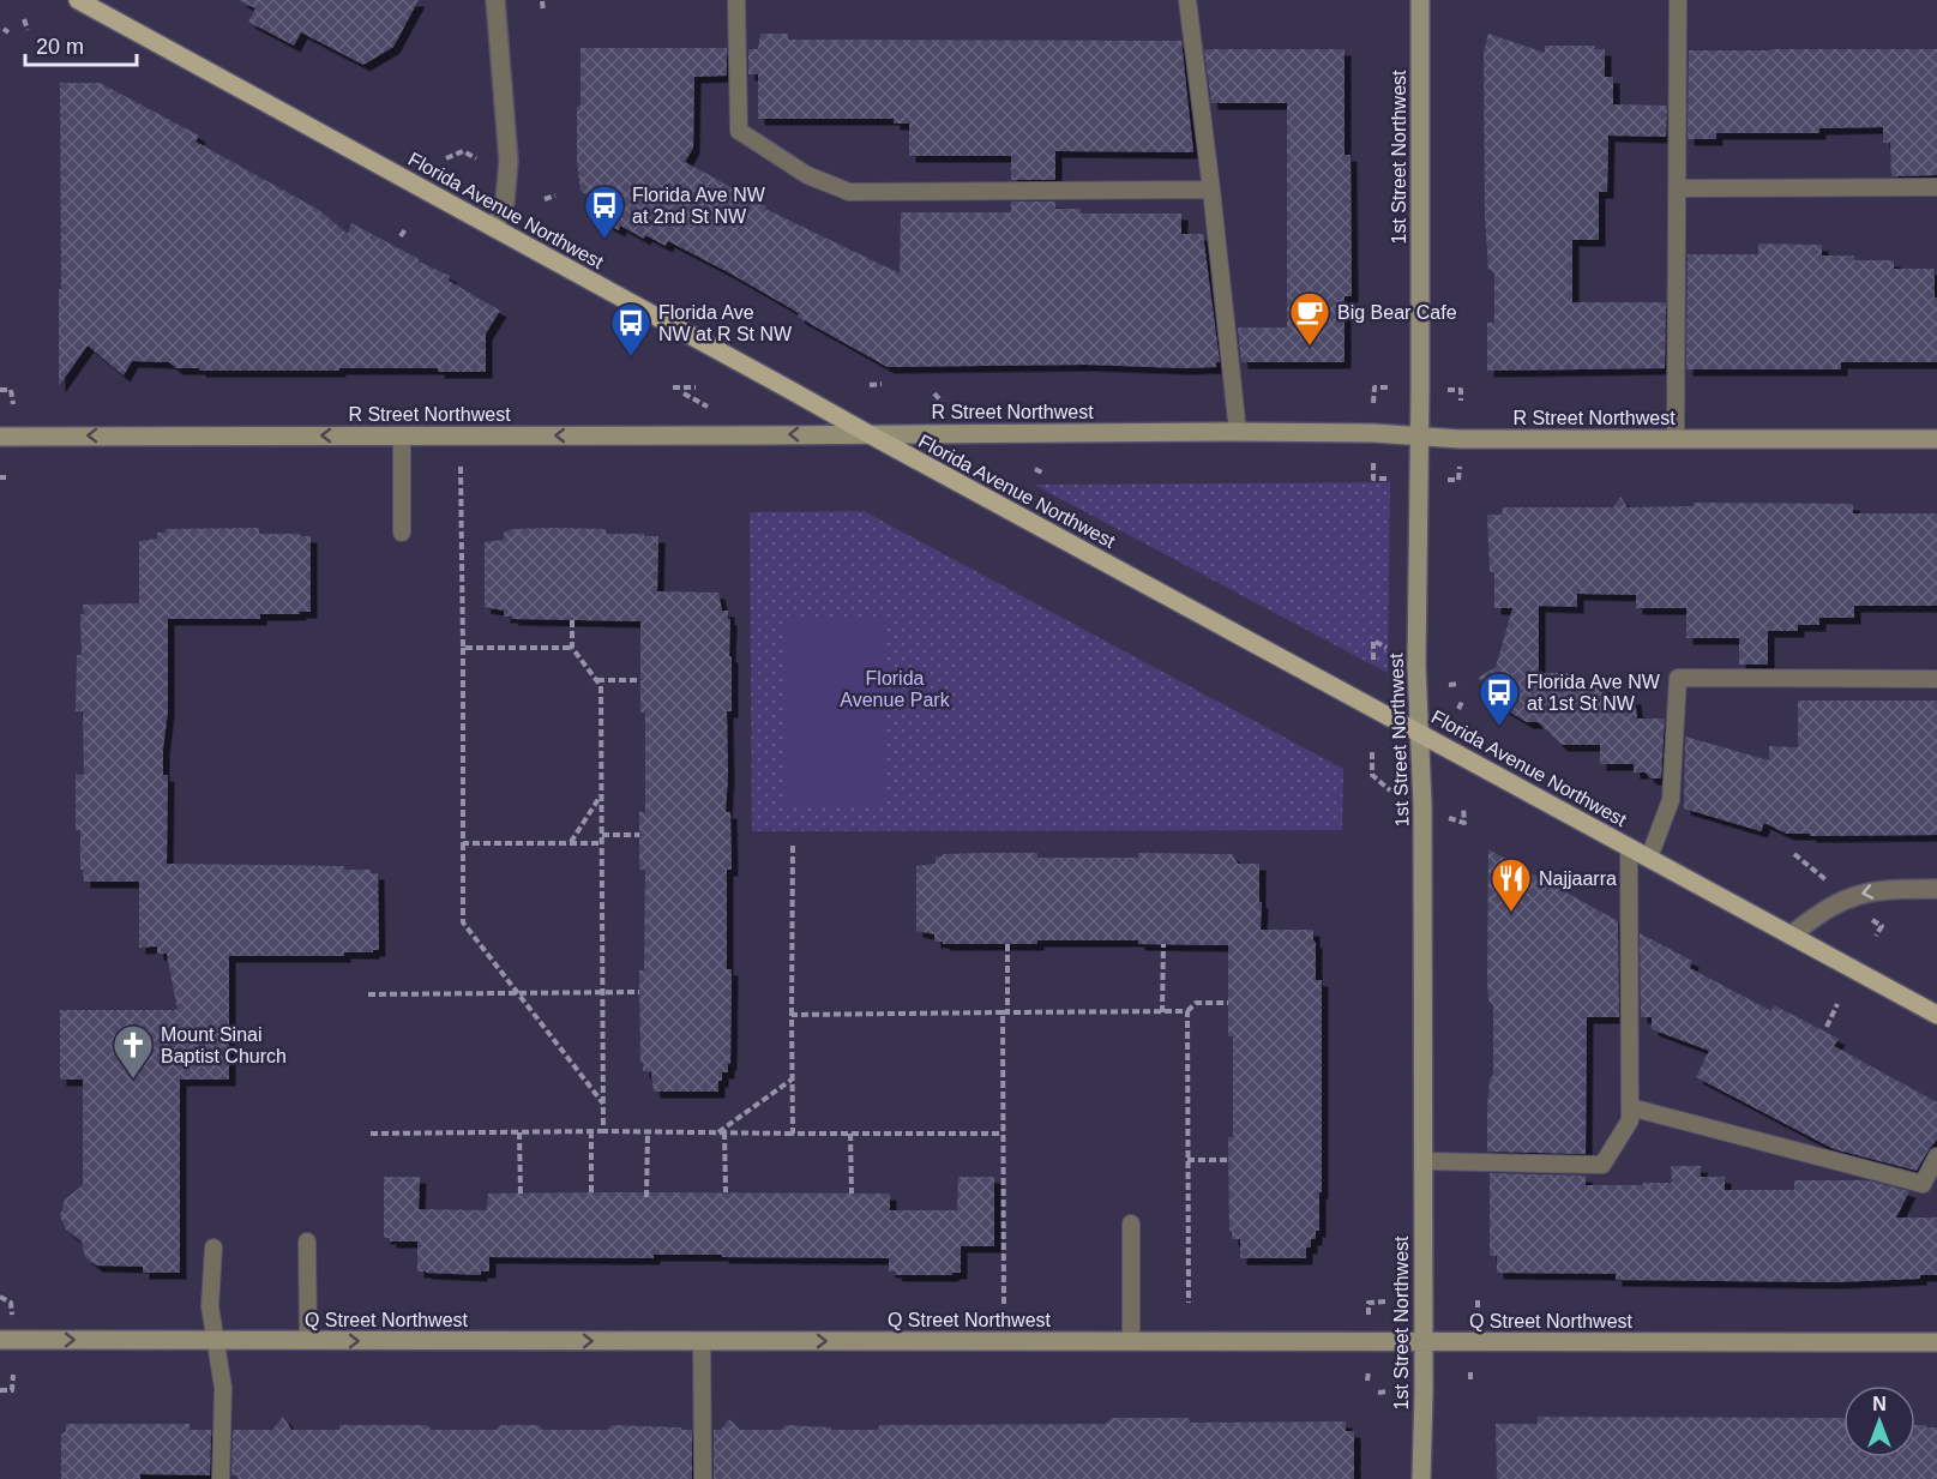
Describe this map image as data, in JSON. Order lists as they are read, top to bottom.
{
  "streets": {
    "main road": ["Florida Avenue Northwest"],
    "street": ["1st Street Northwest", "R Street Northwest", "Q Street Northwest"]
  },
  "crossings": [
    ["1st Street Northwest", "Florida Avenue Northwest"],
    ["1st Street Northwest", "R Street Northwest"],
    ["1st Street Northwest", "Q Street Northwest"],
    ["Florida Avenue Northwest", "R Street Northwest"]
  ],
  "one_way": ["R Street Northwest", "Q Street Northwest"],
  "parks": ["Florida Avenue Park"],
  "places": {
    "bus stop": ["Florida Ave NW at 2nd St NW", "Florida Ave NW at R St NW", "Florida Ave NW at 1st St NW"],
    "cafe": ["Big Bear Cafe"],
    "restaurant": ["Najjaarra"],
    "church": ["Mount Sinai Baptist Church"]
  },
  "scale_bar": "20 m",
  "north": "top"
}
